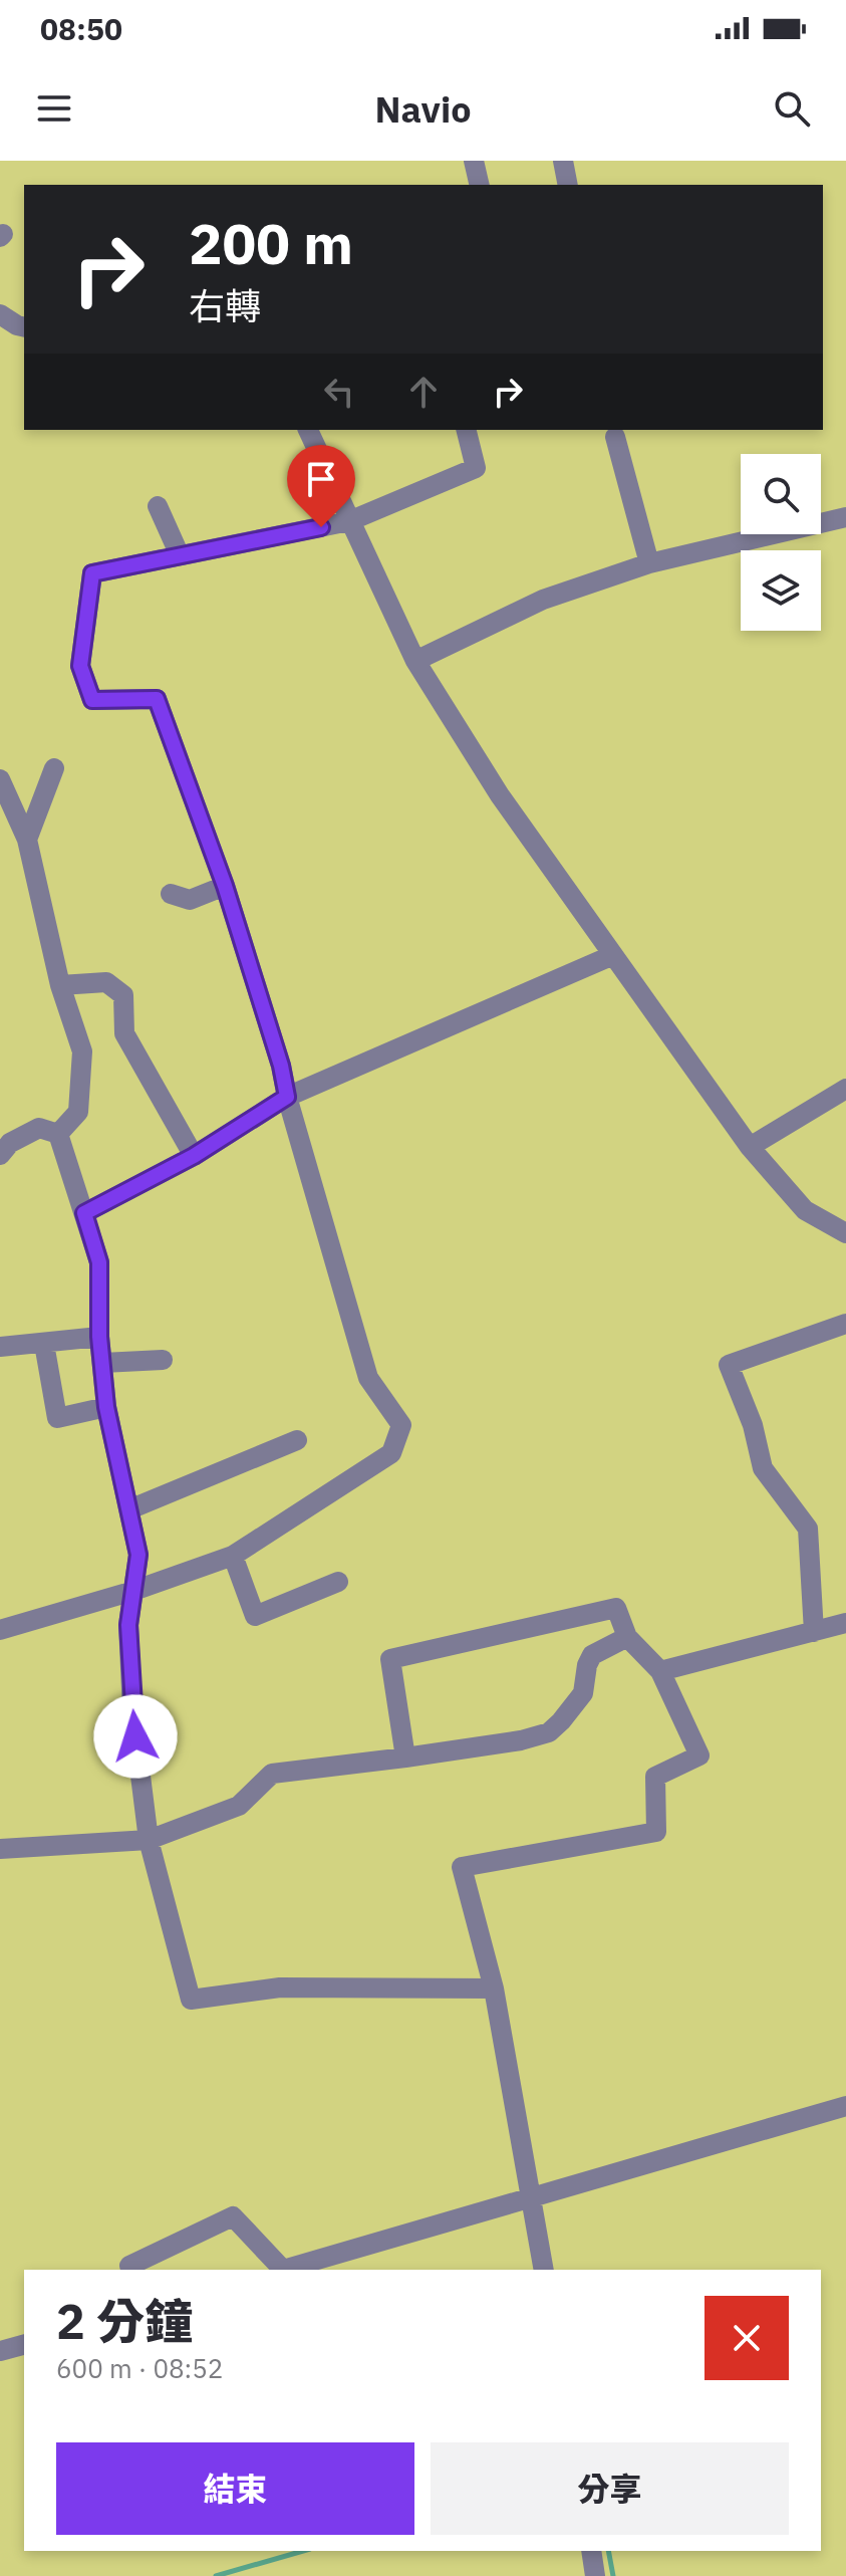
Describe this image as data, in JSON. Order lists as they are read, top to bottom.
{
  "page": {
    "status": "08:50",
    "header": "Navio",
    "turn": ["200 m", "右轉"],
    "heading": ["2 分鐘", "600 m · 08:52"],
    "buttons": ["結束", "分享"]
  }
}
